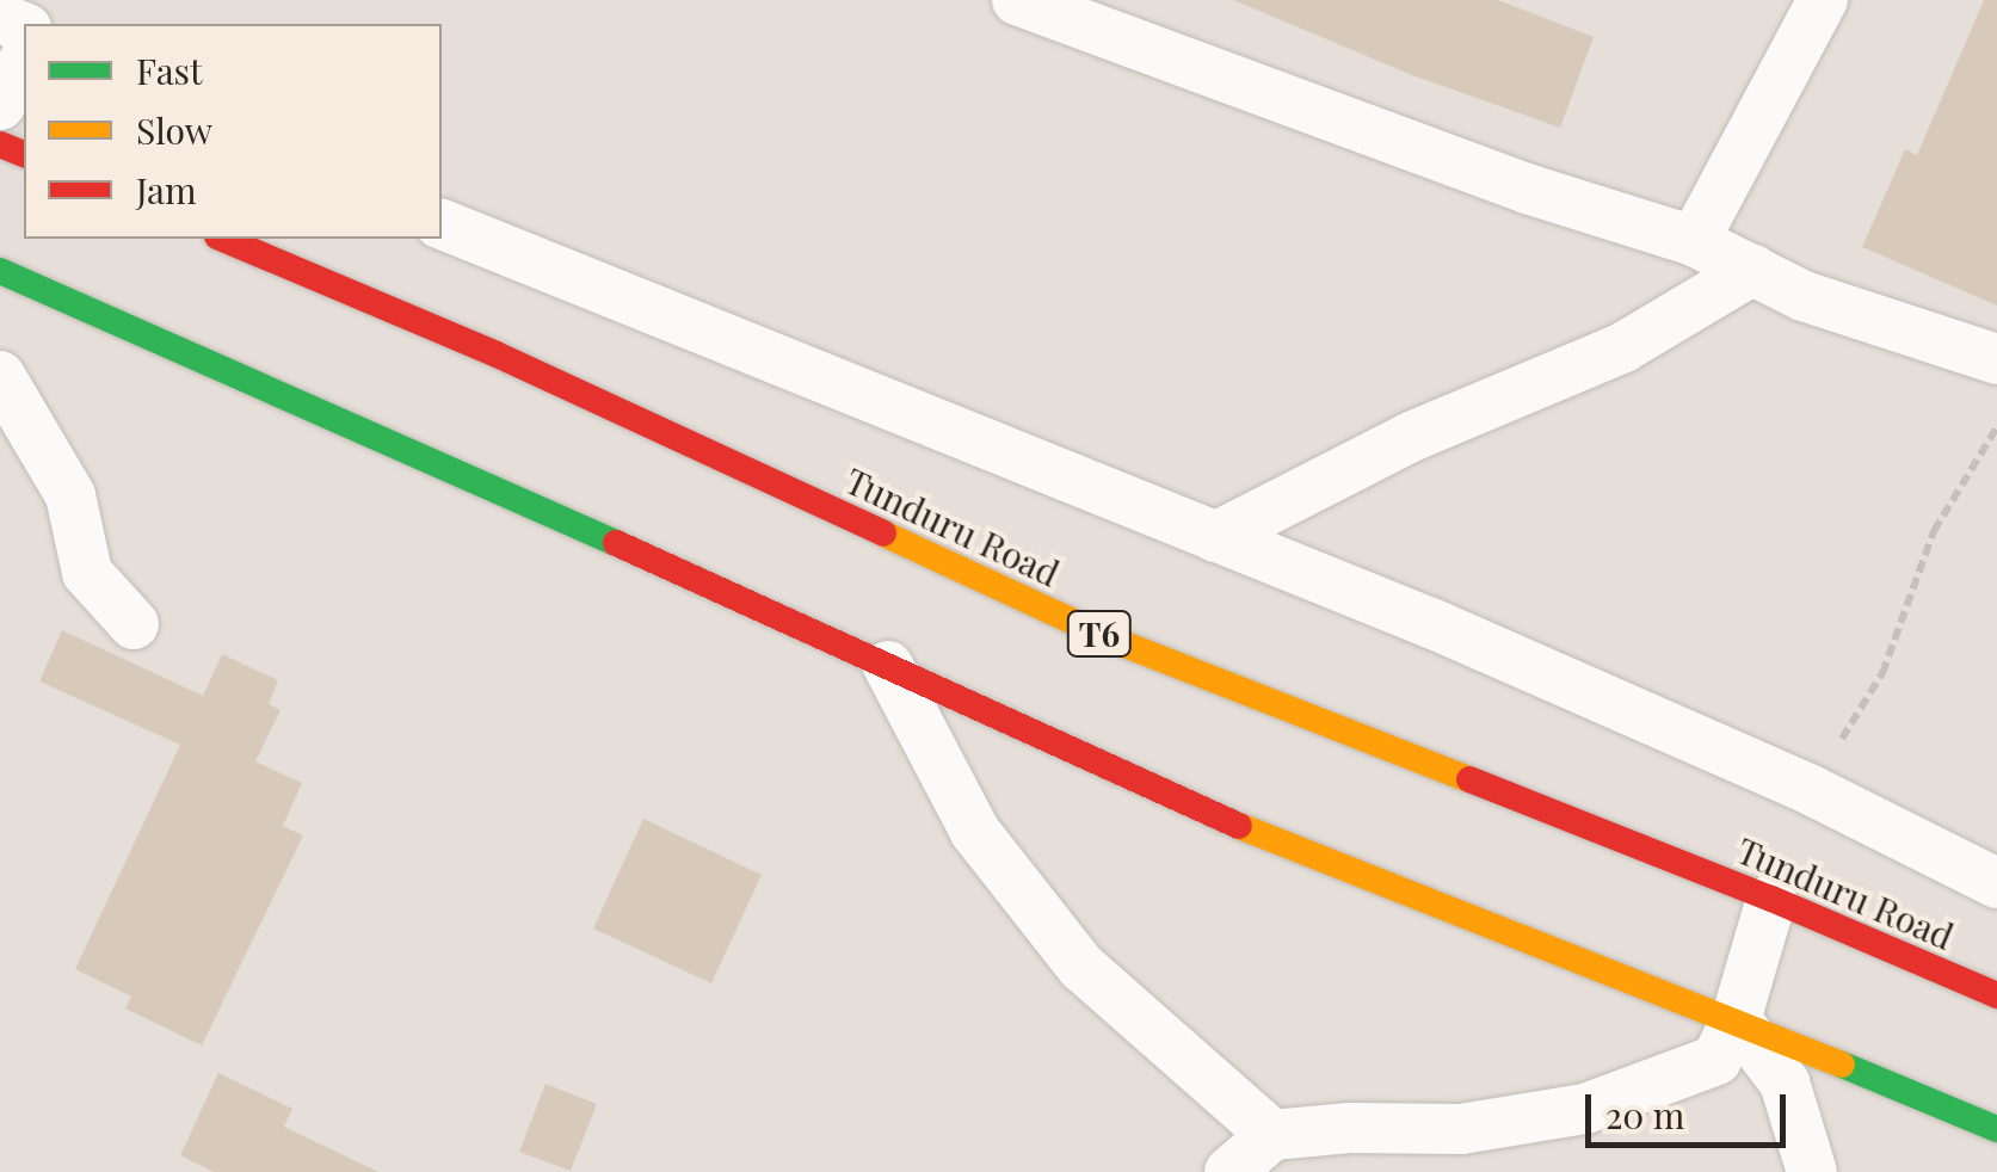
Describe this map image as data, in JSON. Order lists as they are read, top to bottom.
{
  "streets": {
    "main road": ["Tunduru Road", "T6"]
  },
  "legend": ["Fast", "Slow", "Jam"],
  "scale_bar": "20 m"
}
